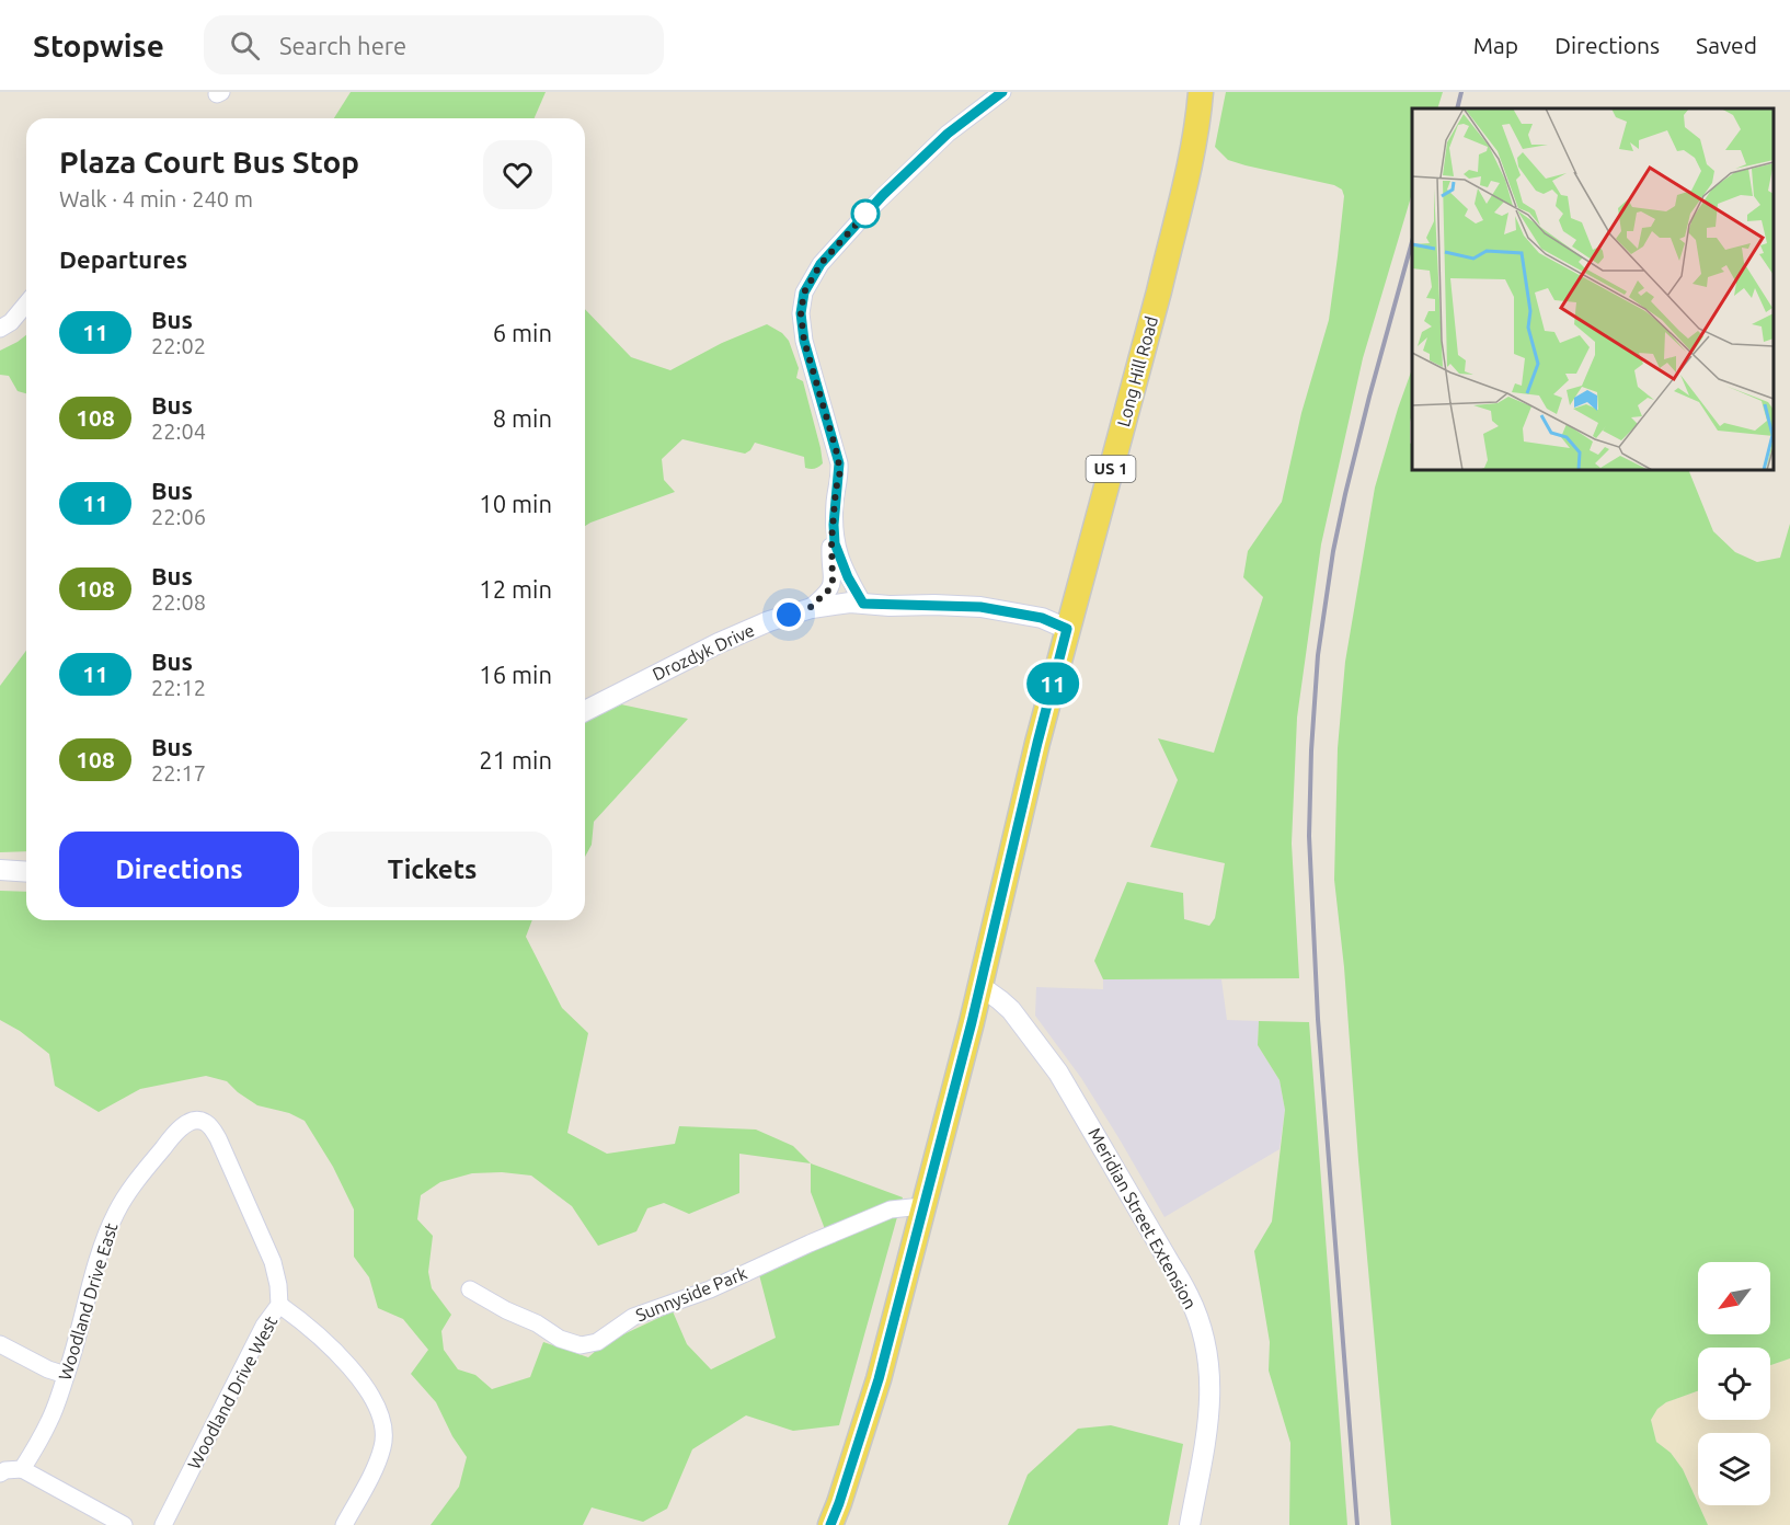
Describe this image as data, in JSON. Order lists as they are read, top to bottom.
{
  "streets": {
    "main road": ["Long Hill Road", "US 1"],
    "street": [
      "Drozdyk Drive",
      "Meridian Street Extension",
      "Sunnyside Park",
      "Woodland Drive East",
      "Woodland Drive West"
    ]
  },
  "crossings": [
    ["Long Hill Road", "Drozdyk Drive"],
    ["Long Hill Road", "Meridian Street Extension"],
    ["Long Hill Road", "Sunnyside Park"],
    ["Woodland Drive East", "Woodland Drive West"]
  ],
  "lines": ["bus line 11"],
  "north": "bottom left",
  "page": {
    "header": "Stopwise",
    "search": "Search here",
    "nav": ["Map", "Directions", "Saved"],
    "on_map": "11",
    "heading": [
      ["Plaza Court Bus Stop", "Walk · 4 min · 240 m"],
      "Departures"
    ],
    "list": [
      {
        "mark": "11",
        "name": "Bus",
        "note": "22:02",
        "value": "6 min"
      },
      {
        "mark": "108",
        "name": "Bus",
        "note": "22:04",
        "value": "8 min"
      },
      {
        "mark": "11",
        "name": "Bus",
        "note": "22:06",
        "value": "10 min"
      },
      {
        "mark": "108",
        "name": "Bus",
        "note": "22:08",
        "value": "12 min"
      },
      {
        "mark": "11",
        "name": "Bus",
        "note": "22:12",
        "value": "16 min"
      },
      {
        "mark": "108",
        "name": "Bus",
        "note": "22:17",
        "value": "21 min"
      }
    ],
    "buttons": ["Directions", "Tickets"]
  }
}
